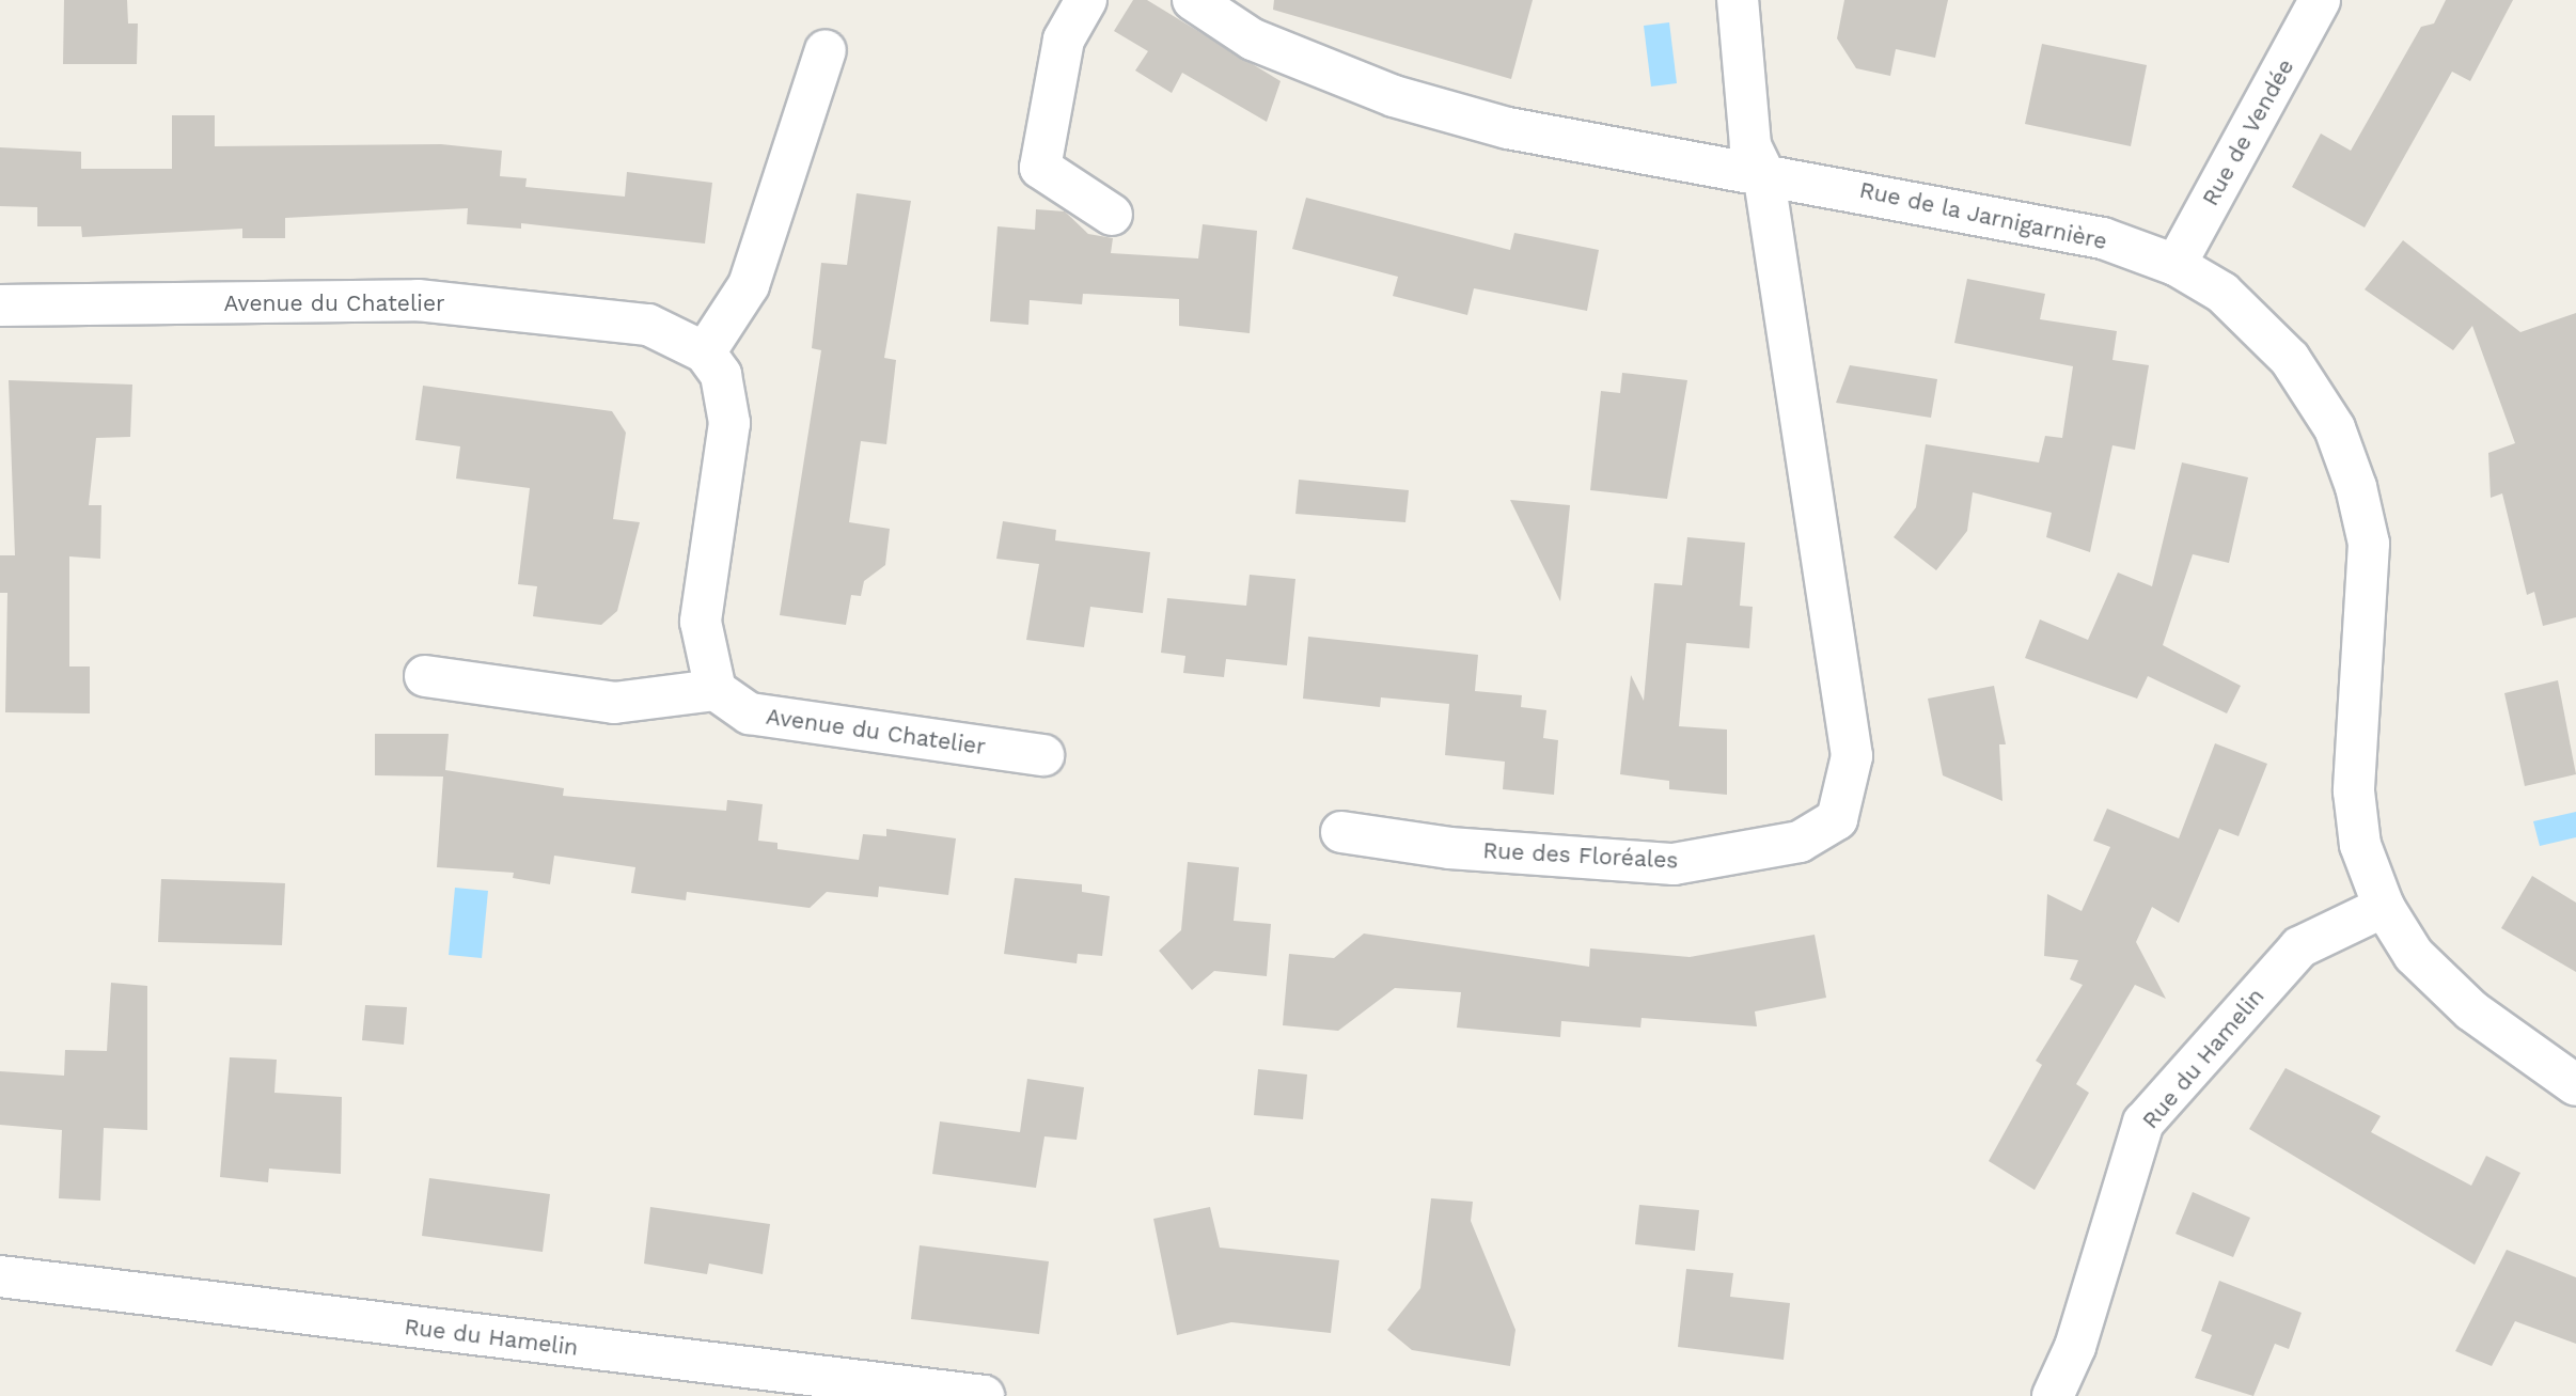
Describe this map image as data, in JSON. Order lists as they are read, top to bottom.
{
  "streets": {
    "street": [
      "Rue de Vendée",
      "Rue de la Jarnigarnière",
      "Avenue du Chatelier",
      "Rue des Floréales",
      "Rue du Hamelin"
    ]
  },
  "crossings": [
    ["Rue de Vendée", "Rue de la Jarnigarnière"],
    ["Rue de la Jarnigarnière", "Rue des Floréales"],
    ["Rue de la Jarnigarnière", "Rue du Hamelin"]
  ]
}
